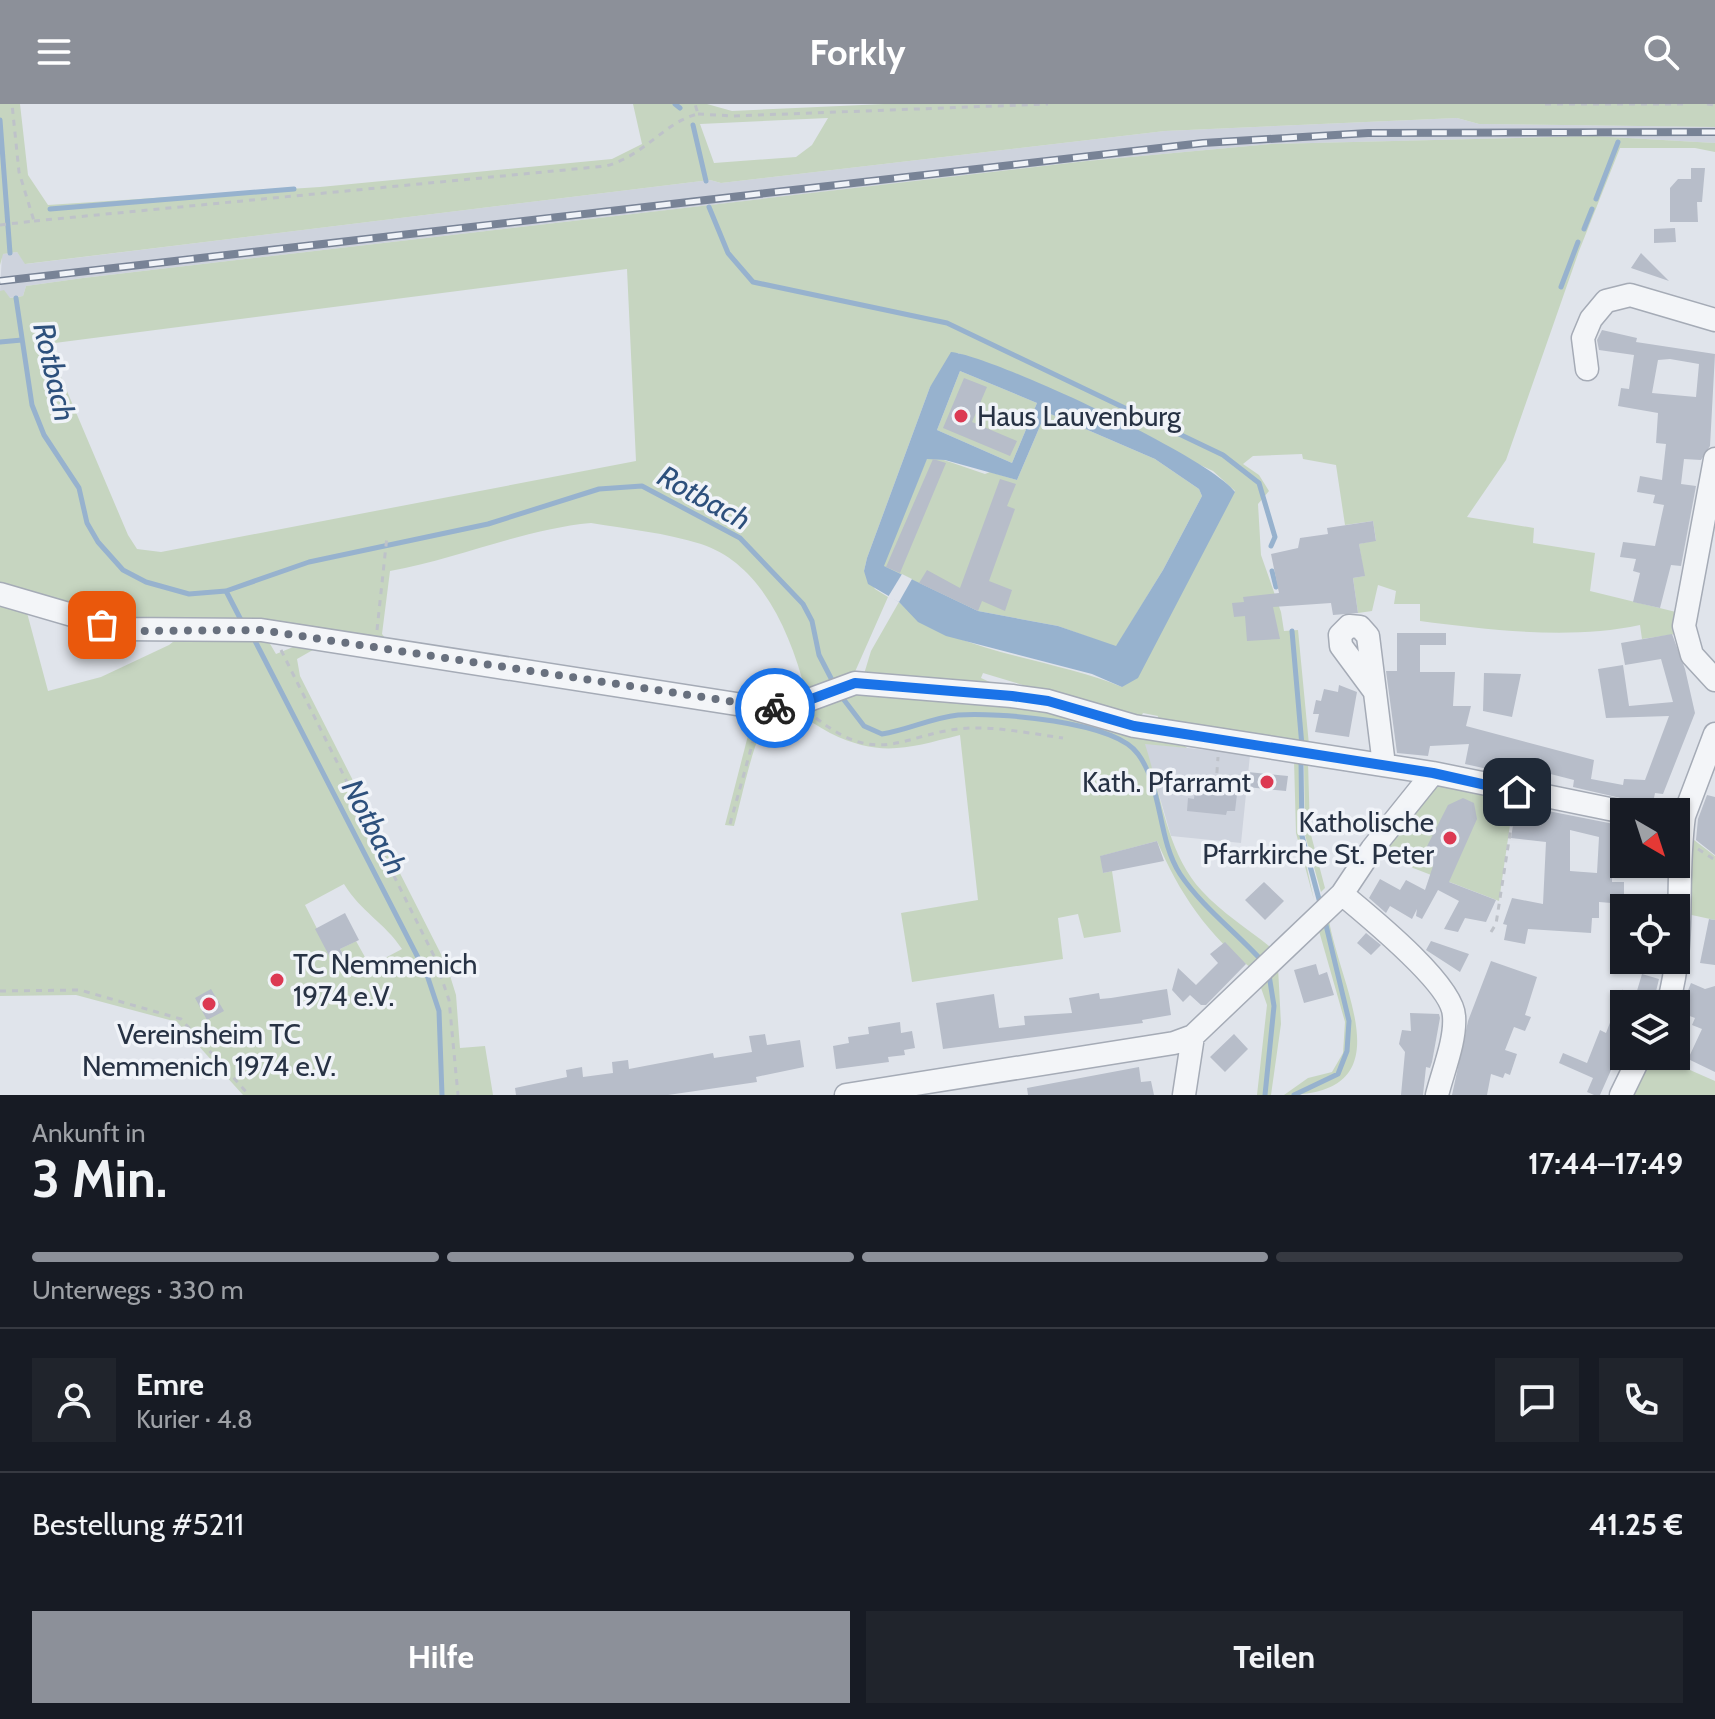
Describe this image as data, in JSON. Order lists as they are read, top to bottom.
{
  "water": ["Rotbach", "Notbach"],
  "places": [
    "Haus Lauvenburg",
    "Kath. Pfarramt",
    "Katholische Pfarrkirche St. Peter",
    "TC Nemmenich 1974 e.V.",
    "Vereinsheim TC Nemmenich 1974 e.V."
  ],
  "north": "bottom right",
  "page": {
    "header": "Forkly",
    "heading": ["3 Min.", "Ankunft in", "17:44–17:49"],
    "panel": [
      "Emre",
      "Kurier · 4.8",
      "Bestellung #5211",
      "41.25 €"
    ],
    "bar": "Unterwegs · 330 m",
    "buttons": ["Hilfe", "Teilen"]
  }
}
